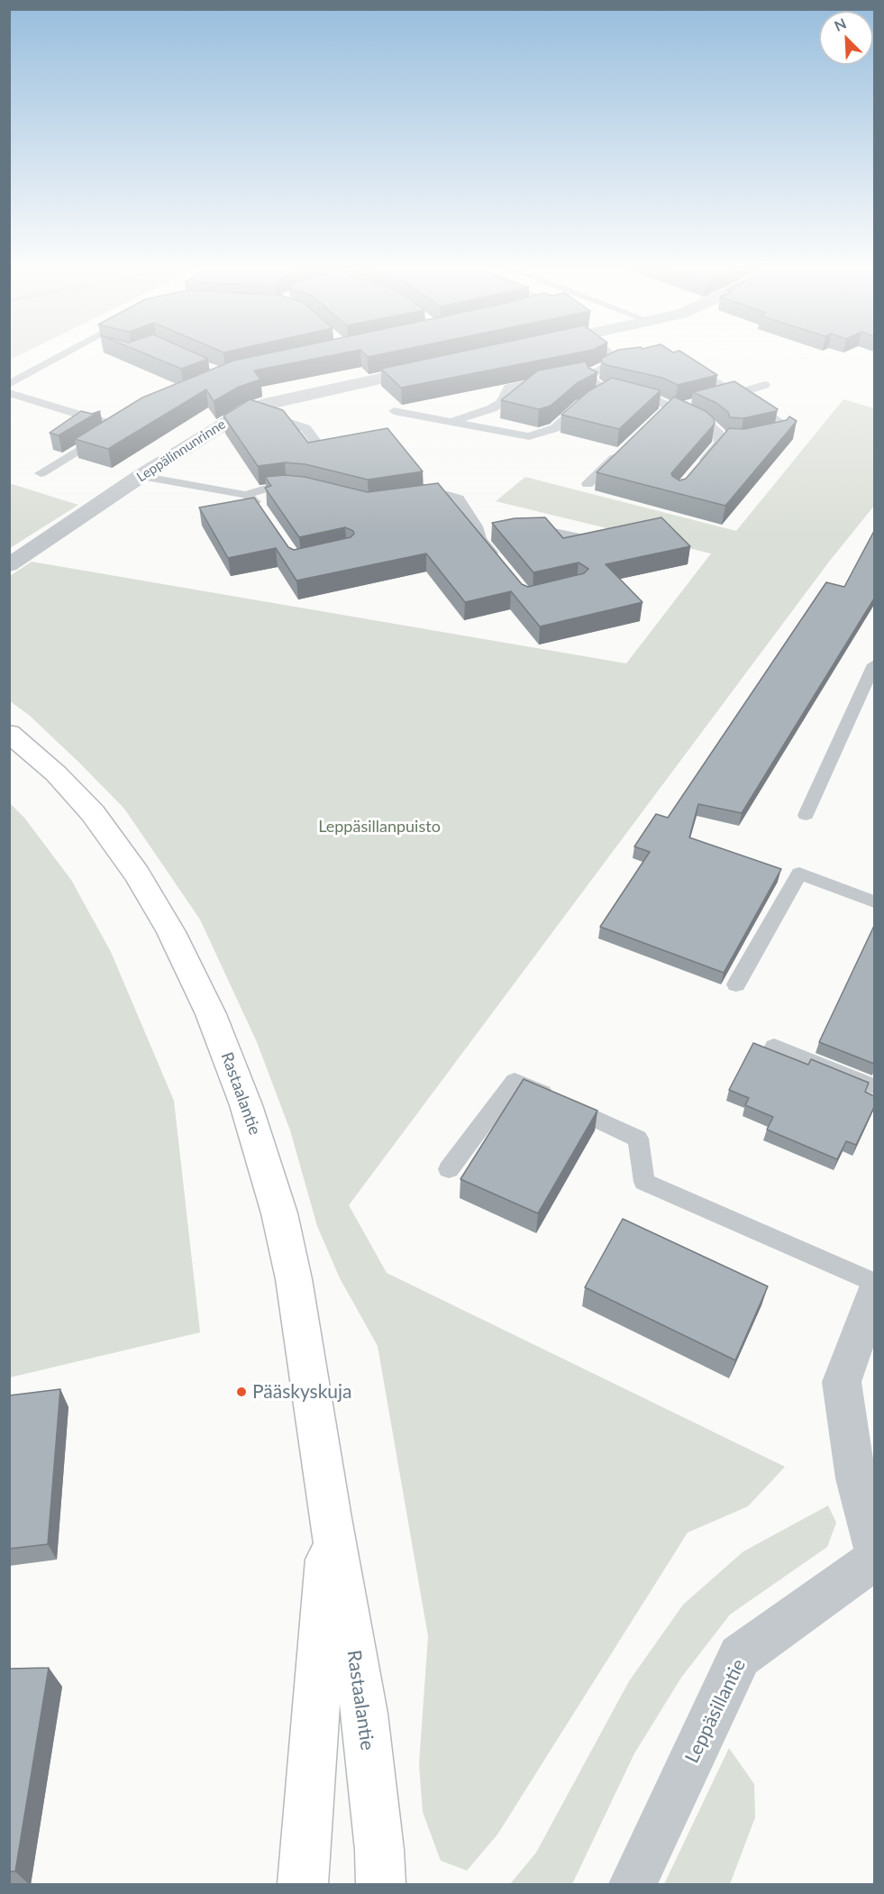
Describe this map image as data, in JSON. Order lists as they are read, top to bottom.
{
  "streets": {
    "main road": ["Rastaalantie"],
    "street": ["Leppälinnunrinne", "Leppäsillantie"]
  },
  "parks": ["Leppäsillanpuisto"],
  "places": ["Pääskyskuja"],
  "north": "top left"
}
